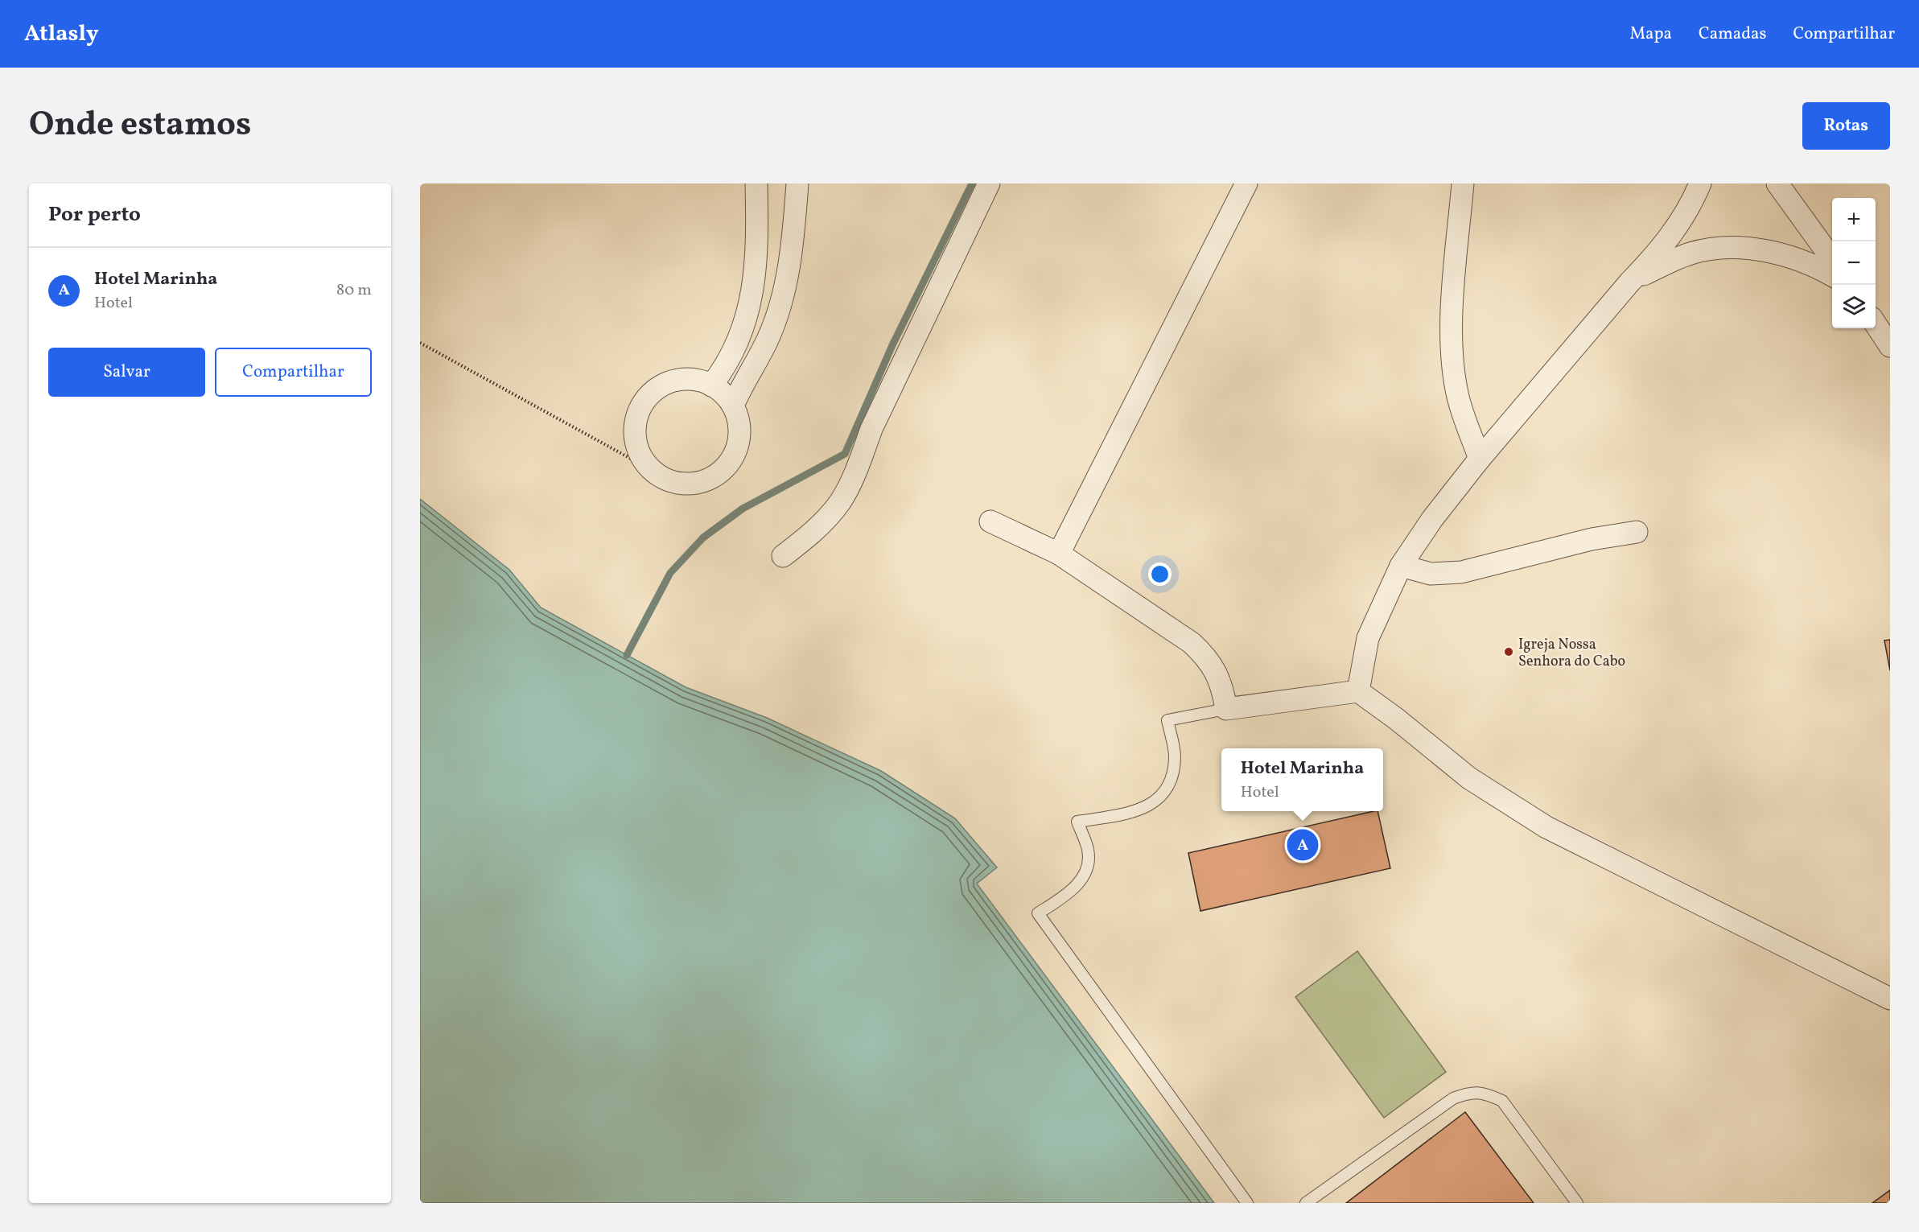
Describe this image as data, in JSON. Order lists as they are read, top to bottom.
{
  "places": ["Igreja Nossa Senhora do Cabo"],
  "page": {
    "header": "Atlasly",
    "nav": ["Mapa", "Camadas", "Compartilhar"],
    "title": "Onde estamos",
    "buttons": [
      "Rotas",
      ["Salvar", "Compartilhar"]
    ],
    "heading": "Por perto",
    "map_buttons": ["+", "−"],
    "list": [
      {
        "mark": "A",
        "name": "Hotel Marinha",
        "note": "Hotel",
        "value": "80 m"
      }
    ],
    "popup": ["Hotel Marinha", "Hotel"],
    "pins": "A"
  }
}
